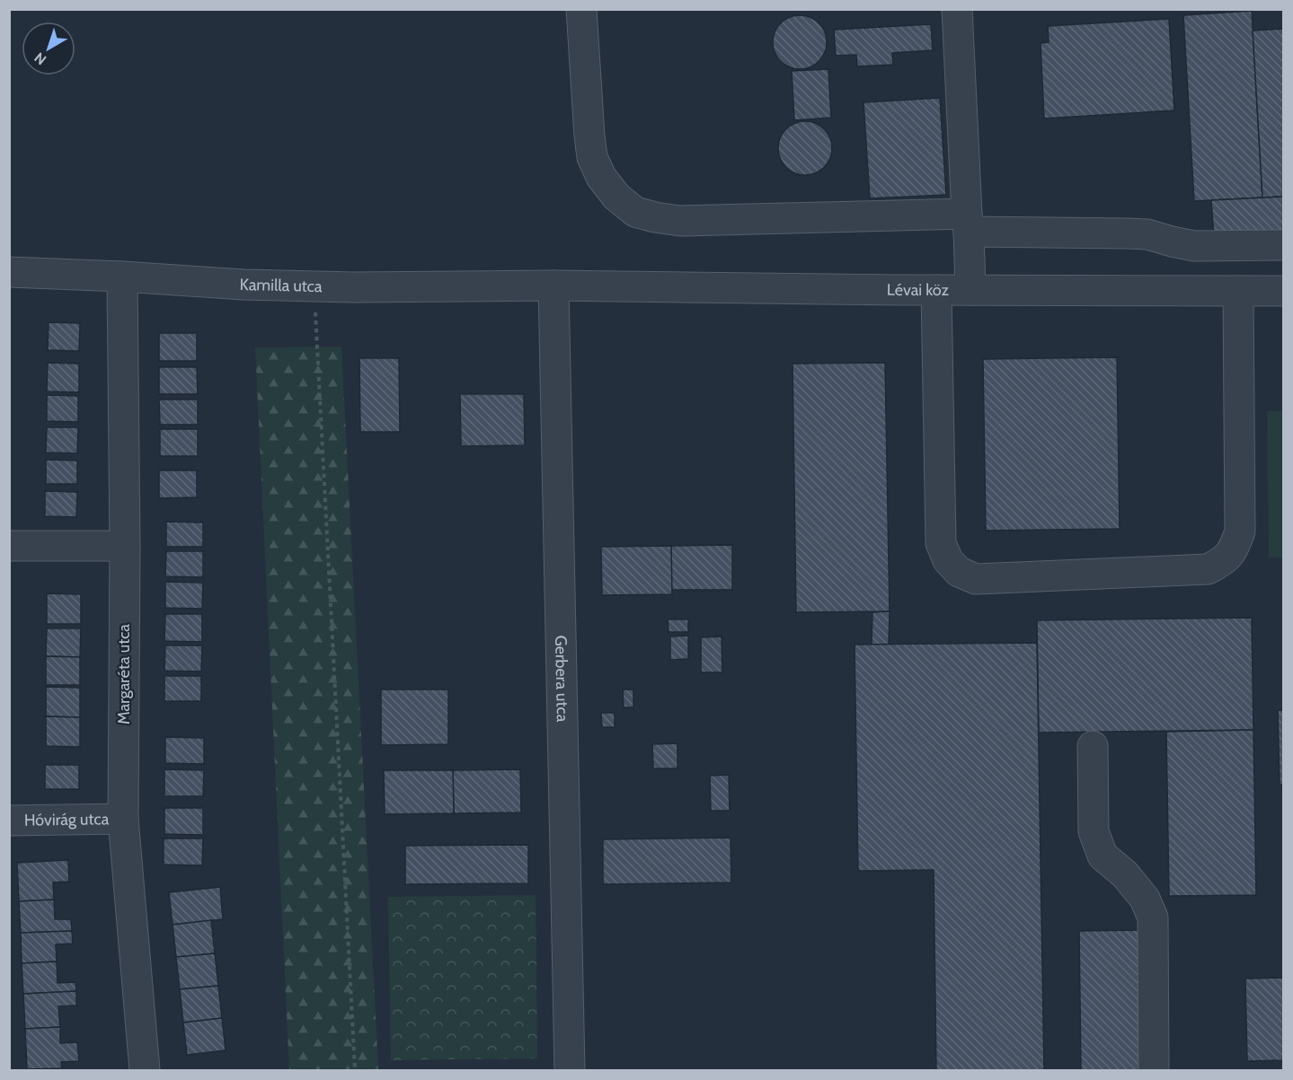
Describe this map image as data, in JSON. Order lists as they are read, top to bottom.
{
  "streets": {
    "street": [
      "Kamilla utca",
      "Lévai köz",
      "Margaréta utca",
      "Gerbera utca",
      "Hóvirág utca"
    ]
  },
  "crossings": [
    ["Kamilla utca", "Lévai köz"],
    ["Kamilla utca", "Margaréta utca"],
    ["Kamilla utca", "Gerbera utca"],
    ["Lévai köz", "Gerbera utca"],
    ["Margaréta utca", "Hóvirág utca"]
  ],
  "north": "bottom left"
}
